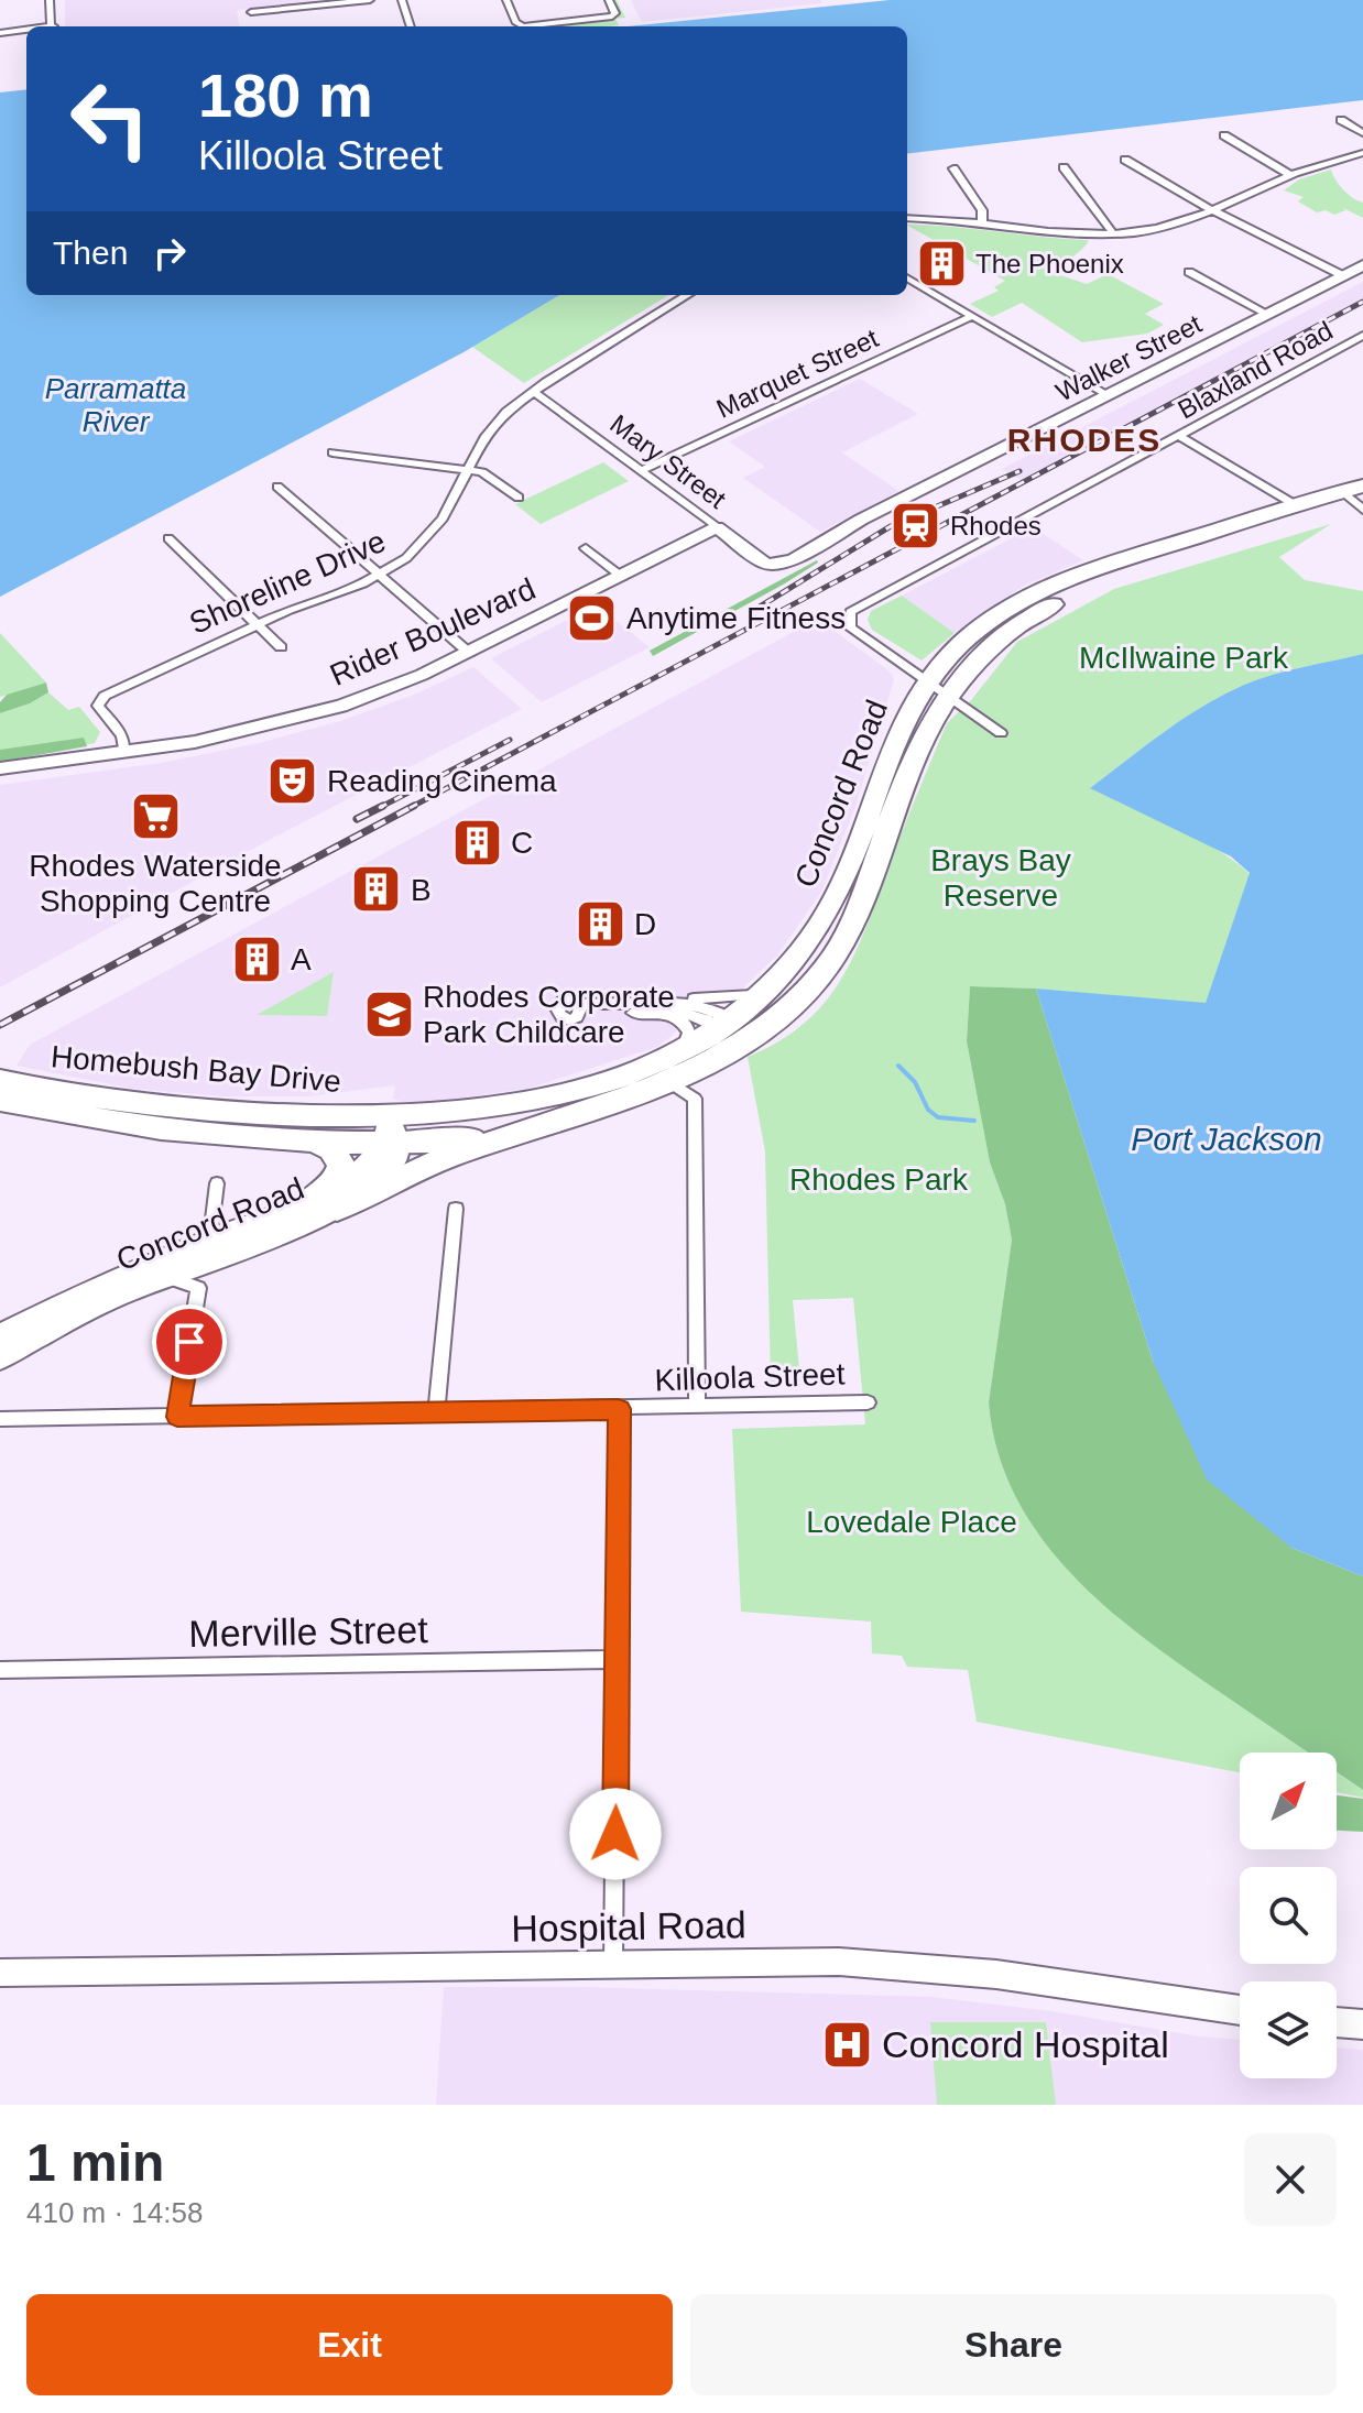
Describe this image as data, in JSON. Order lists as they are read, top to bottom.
{
  "streets": {
    "highway": ["Concord Road", "Homebush Bay Drive"],
    "street": [
      "Walker Street",
      "Blaxland Road",
      "Marquet Street",
      "Mary Street",
      "Shoreline Drive",
      "Rider Boulevard",
      "Killoola Street",
      "Merville Street",
      "Hospital Road"
    ]
  },
  "crossings": [
    ["Walker Street", "Mary Street"],
    ["Blaxland Road", "Concord Road"],
    ["Marquet Street", "Mary Street"],
    ["Mary Street", "Shoreline Drive"],
    ["Mary Street", "Rider Boulevard"],
    ["Shoreline Drive", "Rider Boulevard"],
    ["Concord Road", "Homebush Bay Drive"]
  ],
  "districts": ["RHODES"],
  "water": ["Parramatta River", "Port Jackson"],
  "parks": [
    "McIlwaine Park",
    "Brays Bay Reserve",
    "Rhodes Park",
    "Lovedale Place"
  ],
  "places": {
    "building": [
      "The Phoenix",
      "C",
      "B",
      "D",
      "A"
    ],
    "station": ["Rhodes"],
    "sports": ["Anytime Fitness"],
    "theatre": ["Reading Cinema"],
    "supermarket": ["Rhodes Waterside Shopping Centre"],
    "school or university": ["Rhodes Corporate Park Childcare"],
    "hospital": ["Concord Hospital"]
  },
  "north": "top right",
  "page": {
    "turn": ["180 m", "Killoola Street"],
    "then": "Then",
    "heading": ["1 min", "410 m · 14:58"],
    "buttons": ["Exit", "Share"]
  }
}
